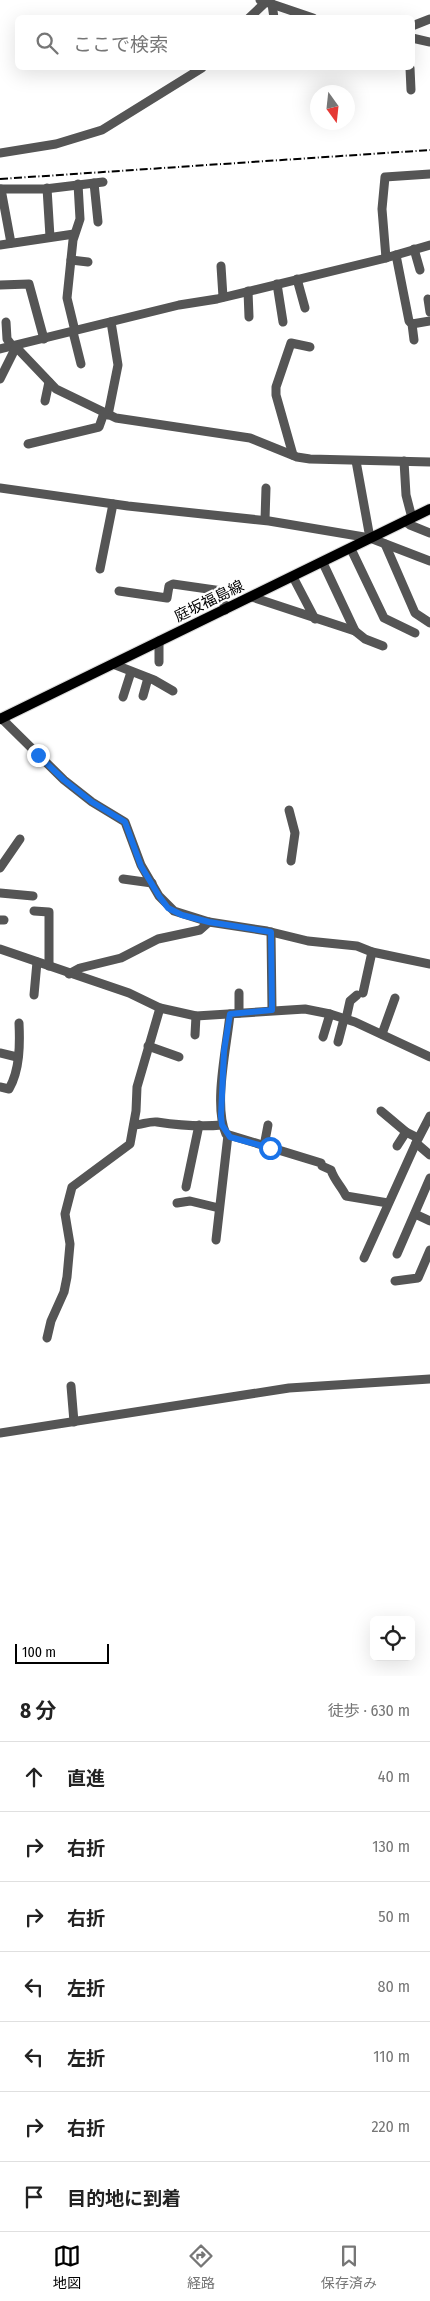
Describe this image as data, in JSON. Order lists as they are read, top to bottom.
{
  "streets": {
    "main road": ["庭坂福島線"]
  },
  "scale_bar": "100 m",
  "north": "bottom",
  "page": {
    "search": "ここで検索",
    "scale": "100 m",
    "heading": ["8 分", "徒歩 · 630 m"],
    "list": [
      ["直進", "40 m"],
      ["右折", "130 m"],
      ["右折", "50 m"],
      ["左折", "80 m"],
      ["左折", "110 m"],
      ["右折", "220 m"],
      "目的地に到着"
    ],
    "nav": ["地図", "経路", "保存済み"]
  }
}
